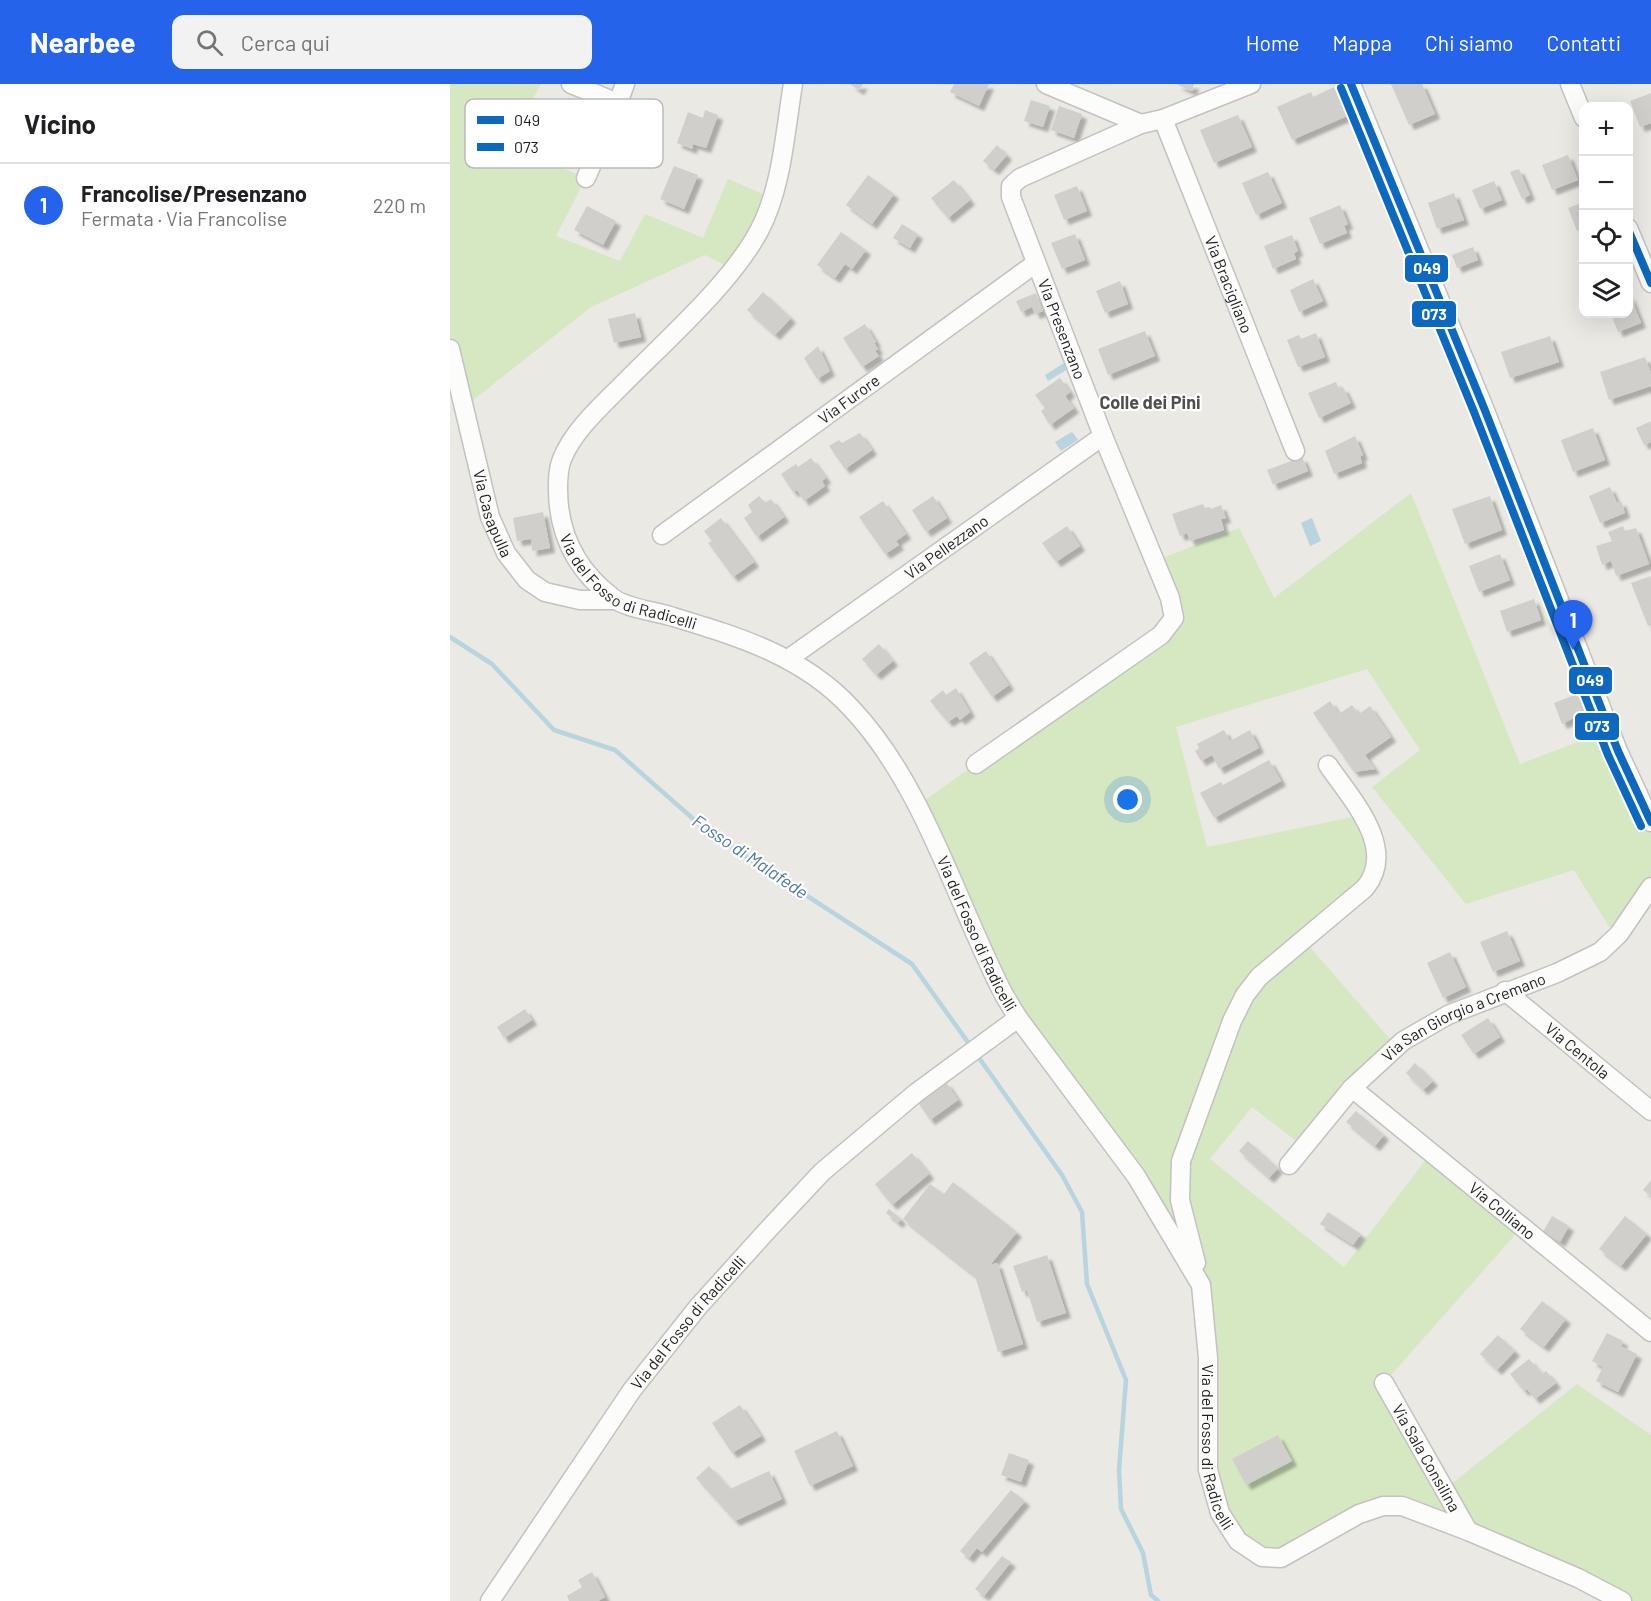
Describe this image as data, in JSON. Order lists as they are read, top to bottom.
{
  "streets": {
    "street": [
      "Via Bracigliano",
      "Via Presenzano",
      "Via Furore",
      "Via Casapulla",
      "Via Pellezzano",
      "Via del Fosso di Radicelli",
      "Via San Giorgio a Cremano",
      "Via Centola",
      "Via Colliano",
      "Via Sala Consilina"
    ]
  },
  "crossings": [
    ["Via Bracigliano", "Via Presenzano"],
    ["Via Presenzano", "Via Furore"],
    ["Via Presenzano", "Via Pellezzano"],
    ["Via Casapulla", "Via del Fosso di Radicelli"],
    ["Via Pellezzano", "Via del Fosso di Radicelli"],
    ["Via del Fosso di Radicelli", "Via Sala Consilina"],
    ["Via San Giorgio a Cremano", "Via Centola"],
    ["Via San Giorgio a Cremano", "Via Colliano"]
  ],
  "districts": ["Colle dei Pini"],
  "water": ["Fosso di Malafede"],
  "lines": ["transit line 049", "transit line 073"],
  "legend": ["049", "073"],
  "page": {
    "header": "Nearbee",
    "search": "Cerca qui",
    "nav": [
      "Home",
      "Mappa",
      "Chi siamo",
      "Contatti"
    ],
    "heading": "Vicino",
    "map_buttons": ["+", "−"],
    "list": [
      {
        "mark": "1",
        "name": "Francolise/Presenzano",
        "note": "Fermata · Via Francolise",
        "value": "220 m"
      }
    ],
    "pins": "1"
  }
}
